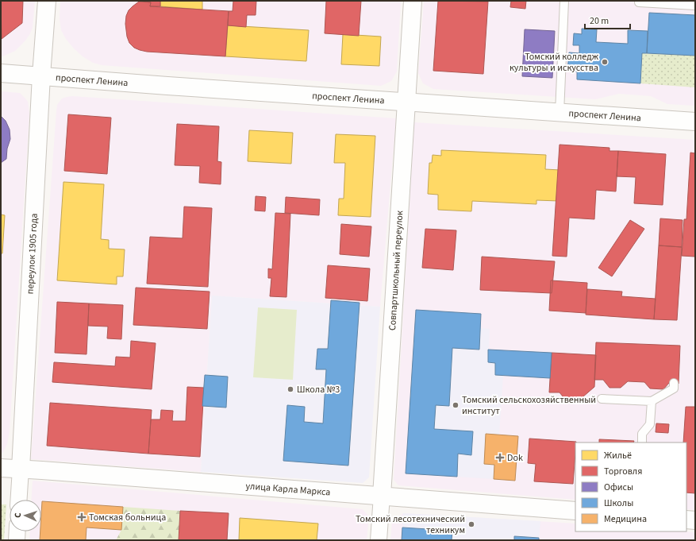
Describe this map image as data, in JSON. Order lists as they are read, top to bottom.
{
  "streets": {
    "street": [
      "проспект Ленина",
      "переулок 1905 года",
      "Совпартшкольный переулок",
      "улица Карла Маркса"
    ]
  },
  "crossings": [
    ["проспект Ленина", "переулок 1905 года"],
    ["проспект Ленина", "Совпартшкольный переулок"],
    ["переулок 1905 года", "улица Карла Маркса"],
    ["Совпартшкольный переулок", "улица Карла Маркса"]
  ],
  "places": {
    "other": [
      "Томский колледж культуры и искусства",
      "Школа №3",
      "Томский сельскохозяйственный институт",
      "Томский лесотехнический техникум"
    ],
    "health": ["Dok", "Томская больница"]
  },
  "legend": [
    "Жильё",
    "Торговля",
    "Офисы",
    "Школы",
    "Медицина"
  ],
  "scale_bar": "20 m",
  "north": "left"
}
